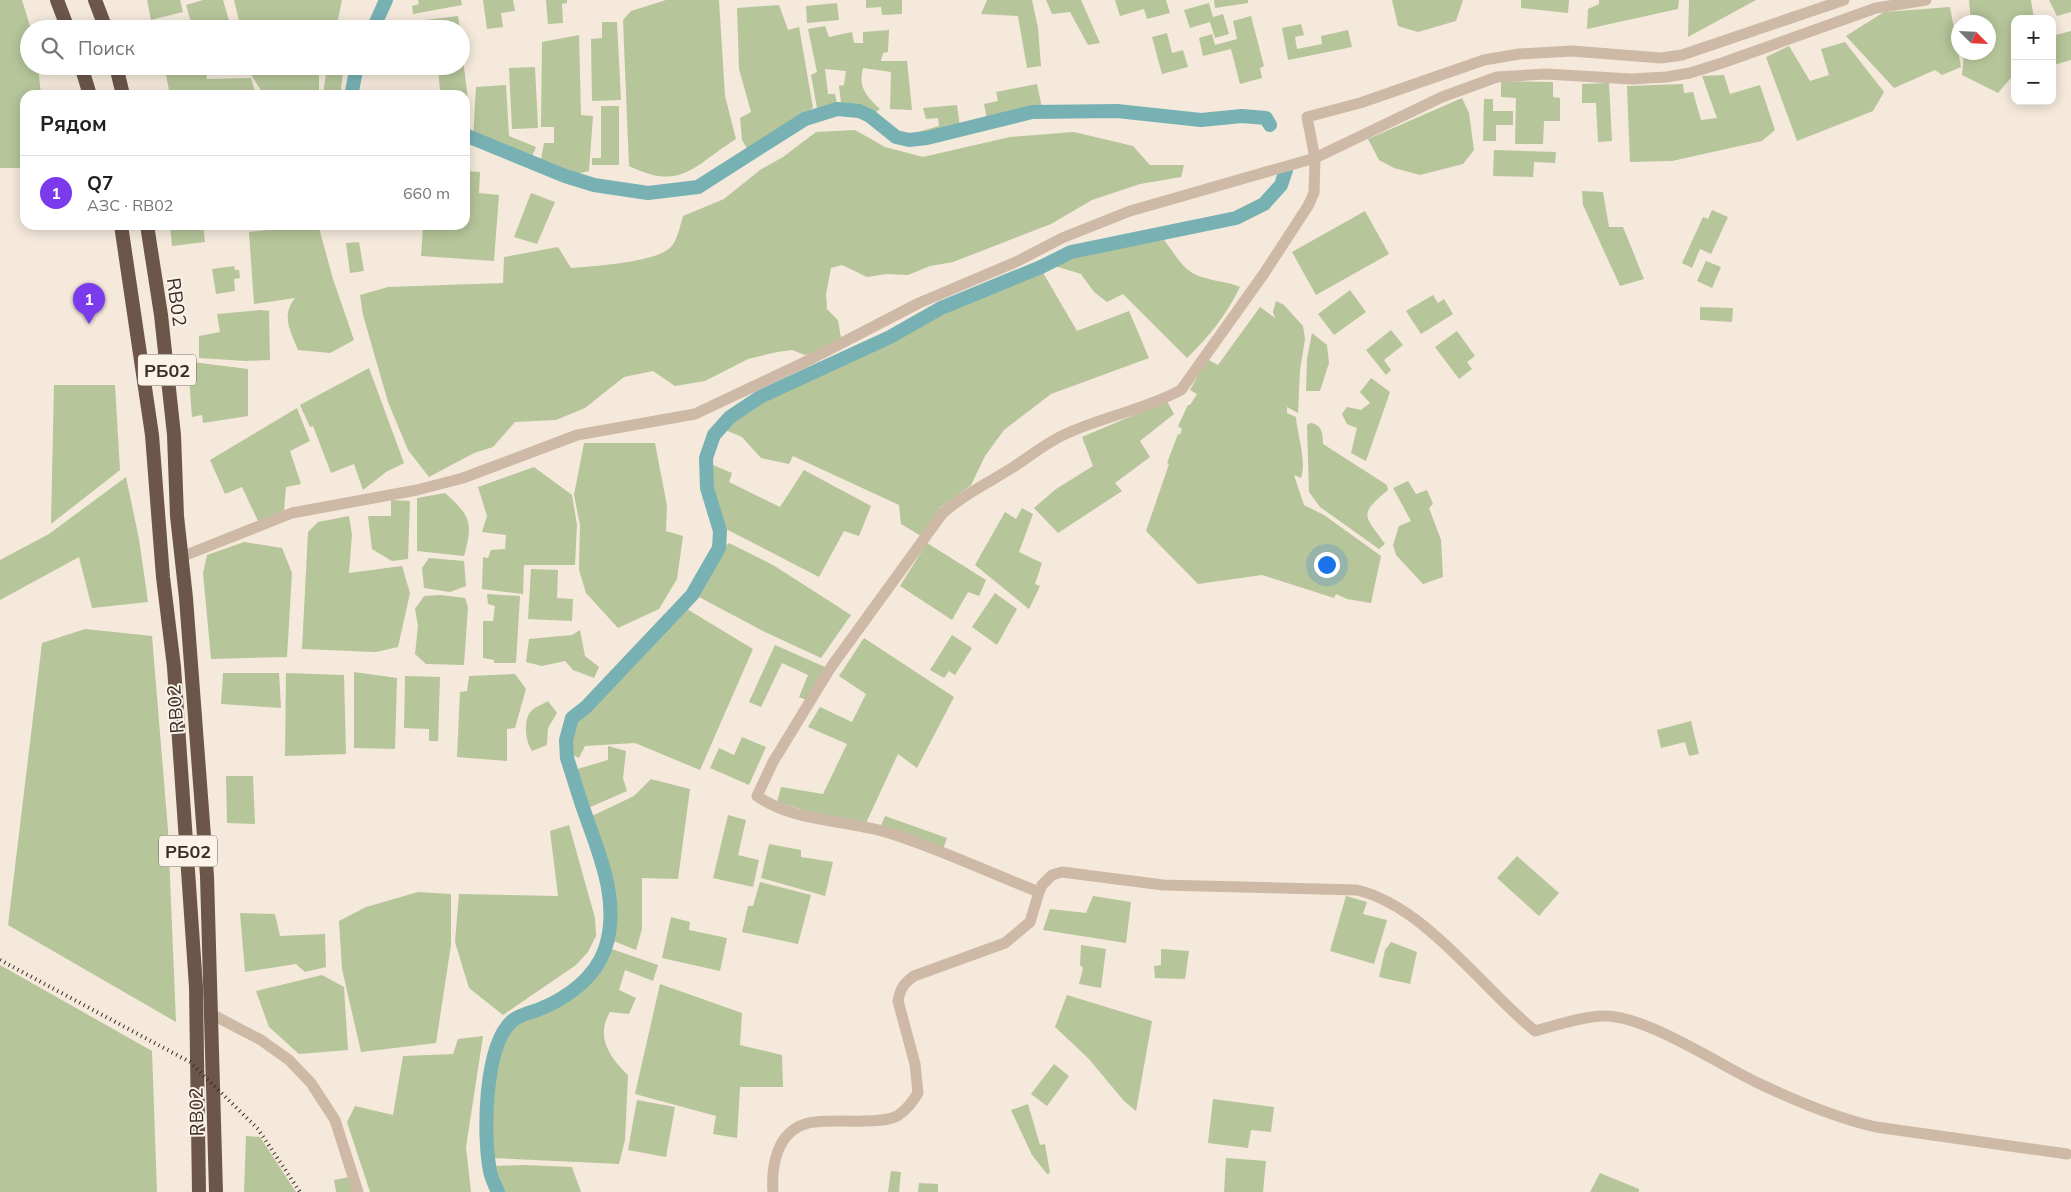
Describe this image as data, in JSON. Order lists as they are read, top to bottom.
{
  "streets": {
    "highway": ["RB02", "РБ02"]
  },
  "north": "bottom right",
  "page": {
    "map_buttons": ["+", "−"],
    "search": "Поиск",
    "heading": "Рядом",
    "list": [
      {
        "mark": "1",
        "name": "Q7",
        "note": "АЗС · RB02",
        "value": "660 m"
      }
    ],
    "pins": "1"
  }
}
